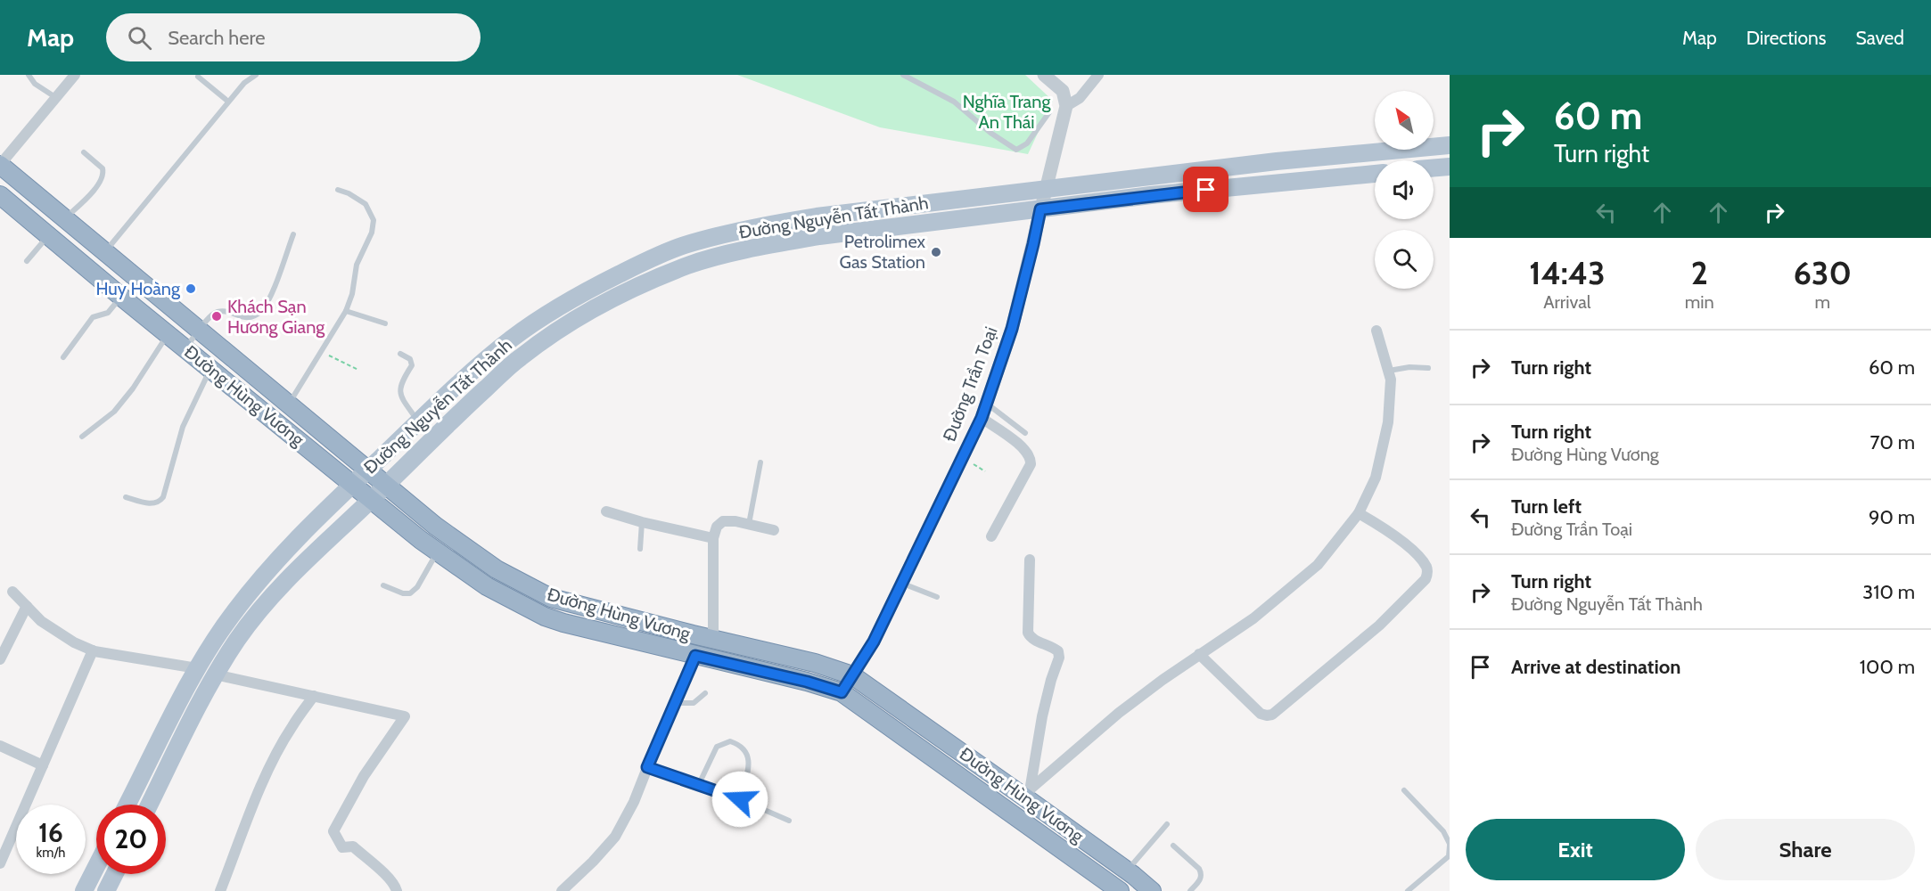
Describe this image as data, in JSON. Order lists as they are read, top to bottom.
{
  "streets": {
    "highway": ["Đường Hùng Vương"],
    "main road": ["Đường Nguyễn Tất Thành"],
    "street": ["Đường Trần Toại"]
  },
  "crossings": [
    ["Đường Nguyễn Tất Thành", "Đường Trần Toại"],
    ["Đường Nguyễn Tất Thành", "Đường Hùng Vương"],
    ["Đường Trần Toại", "Đường Hùng Vương"]
  ],
  "parks": ["Nghĩa Trang An Thái"],
  "places": ["Petrolimex Gas Station", "Huy Hoàng", "Khách Sạn Hương Giang"],
  "north": "top left",
  "page": {
    "header": "Map",
    "search": "Search here",
    "nav": ["Map", "Directions", "Saved"],
    "turn": ["60 m", "Turn right"],
    "eta": [
      "14:43",
      "Arrival",
      "2",
      "min",
      "630",
      "m"
    ],
    "list": [
      {
        "name": "Turn right",
        "value": "60 m"
      },
      {
        "name": "Turn right",
        "note": "Đường Hùng Vương",
        "value": "70 m"
      },
      {
        "name": "Turn left",
        "note": "Đường Trần Toại",
        "value": "90 m"
      },
      {
        "name": "Turn right",
        "note": "Đường Nguyễn Tất Thành",
        "value": "310 m"
      },
      {
        "name": "Arrive at destination",
        "value": "100 m"
      }
    ],
    "speed": "16 km/h",
    "limit": "20",
    "buttons": ["Exit", "Share"]
  }
}
